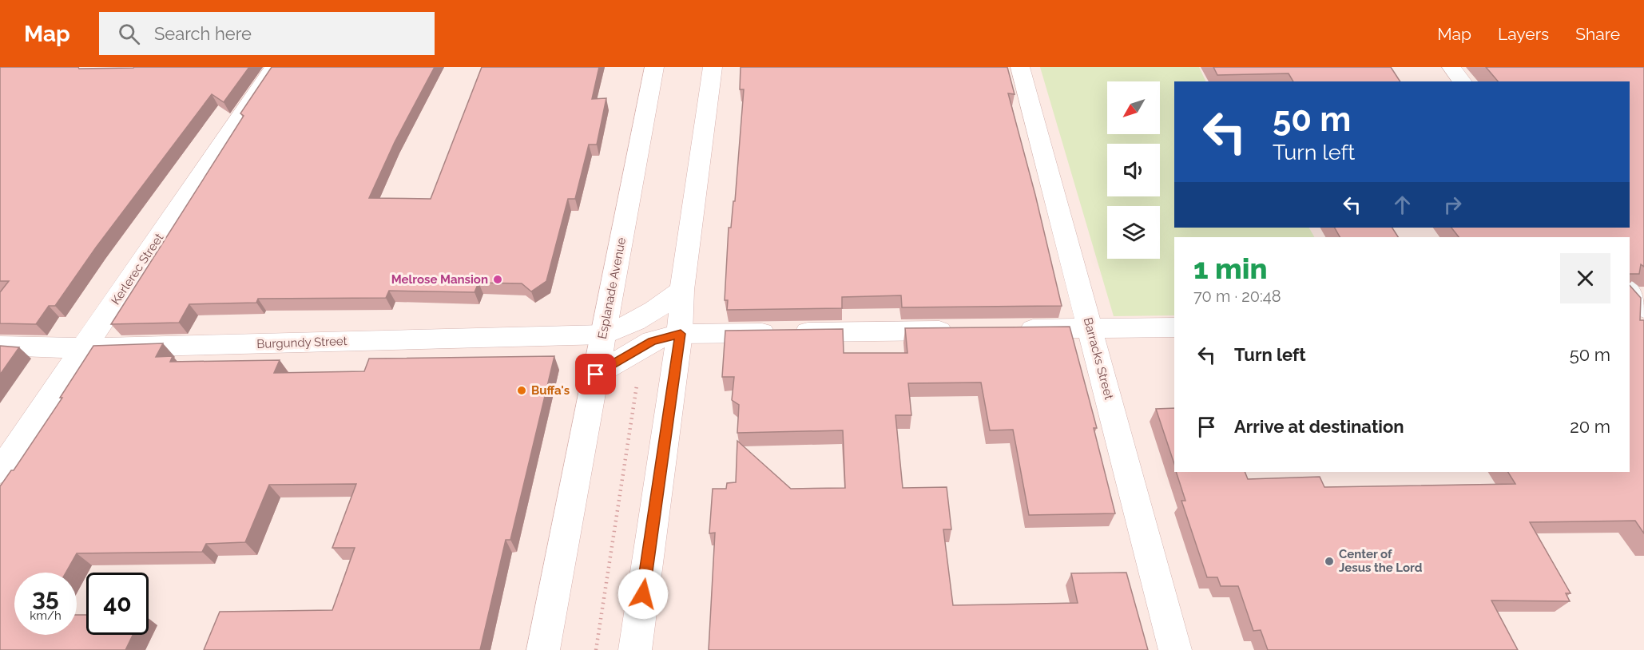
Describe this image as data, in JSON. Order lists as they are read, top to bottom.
{
  "streets": {
    "street": [
      "Kerlerec Street",
      "Esplanade Avenue",
      "Burgundy Street",
      "Barracks Street"
    ]
  },
  "crossings": [
    ["Kerlerec Street", "Burgundy Street"],
    ["Esplanade Avenue", "Burgundy Street"]
  ],
  "places": ["Melrose Mansion", "Buffa's", "Center of Jesus the Lord"],
  "north": "bottom left",
  "page": {
    "header": "Map",
    "search": "Search here",
    "nav": ["Map", "Layers", "Share"],
    "turn": ["50 m", "Turn left"],
    "heading": ["1 min", "70 m · 20:48"],
    "list": [
      {
        "name": "Turn left",
        "value": "50 m"
      },
      {
        "name": "Arrive at destination",
        "value": "20 m"
      }
    ],
    "speed": "35 km/h",
    "limit": "40"
  }
}
